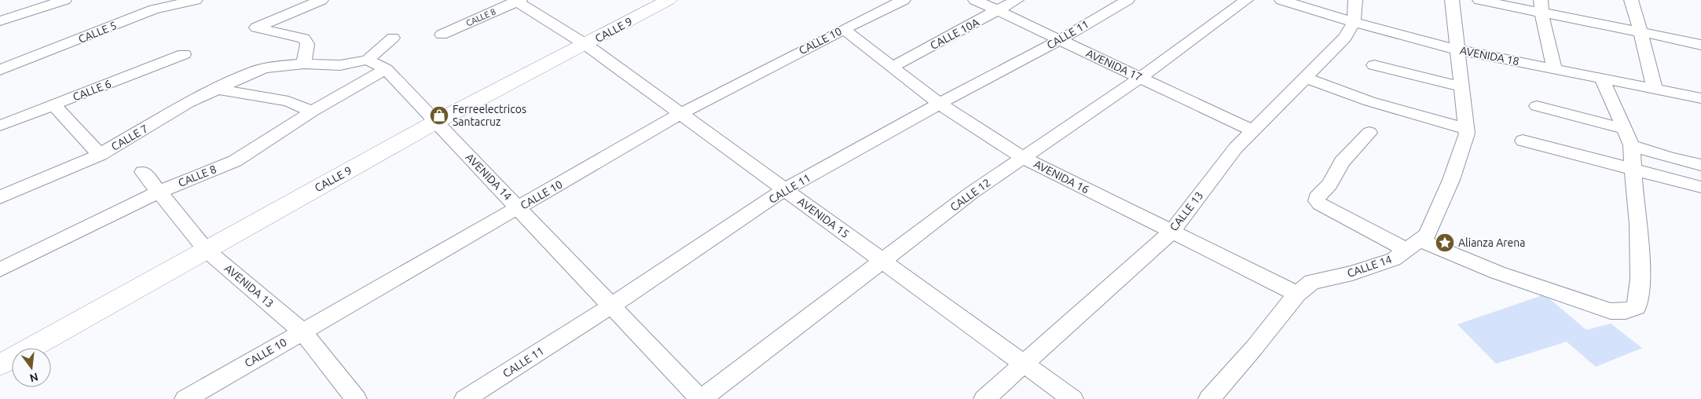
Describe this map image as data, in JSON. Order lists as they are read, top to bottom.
{
  "streets": {
    "street": [
      "CALLE 8",
      "CALLE 9",
      "CALLE 5",
      "CALLE 10A",
      "CALLE 11",
      "CALLE 10",
      "AVENIDA 18",
      "AVENIDA 17",
      "CALLE 6",
      "CALLE 7",
      "AVENIDA 14",
      "AVENIDA 16",
      "CALLE 12",
      "CALLE 13",
      "AVENIDA 15",
      "CALLE 14",
      "AVENIDA 13"
    ]
  },
  "crossings": [
    ["CALLE 8", "AVENIDA 14"],
    ["CALLE 8", "AVENIDA 15"],
    ["CALLE 8", "AVENIDA 13"],
    ["CALLE 9", "AVENIDA 14"],
    ["CALLE 9", "AVENIDA 15"],
    ["CALLE 9", "AVENIDA 13"],
    ["CALLE 10A", "AVENIDA 17"],
    ["CALLE 10A", "AVENIDA 16"],
    ["CALLE 11", "AVENIDA 17"],
    ["CALLE 11", "AVENIDA 14"],
    ["CALLE 11", "AVENIDA 16"],
    ["CALLE 11", "AVENIDA 15"],
    ["CALLE 10", "AVENIDA 14"],
    ["CALLE 10", "AVENIDA 16"],
    ["CALLE 10", "AVENIDA 15"],
    ["CALLE 10", "AVENIDA 13"],
    ["AVENIDA 18", "CALLE 13"],
    ["AVENIDA 18", "CALLE 14"],
    ["AVENIDA 17", "CALLE 12"],
    ["AVENIDA 17", "CALLE 13"],
    ["AVENIDA 14", "CALLE 12"],
    ["AVENIDA 16", "CALLE 12"],
    ["AVENIDA 16", "CALLE 13"],
    ["AVENIDA 16", "CALLE 14"],
    ["CALLE 12", "AVENIDA 15"],
    ["CALLE 13", "AVENIDA 15"]
  ],
  "places": {
    "shop": ["Ferreelectricos Santacruz"],
    "place": ["Alianza Arena"]
  },
  "north": "bottom"
}
